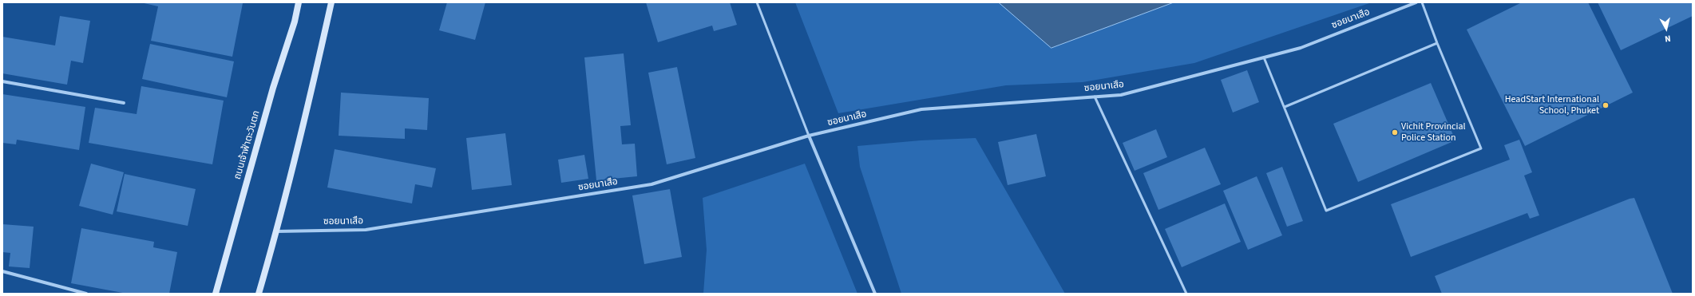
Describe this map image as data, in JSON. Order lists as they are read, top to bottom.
{
  "streets": {
    "main road": ["ถนนเจ้าฟ้าตะวันตก"],
    "street": ["ซอยนาเสือ"]
  },
  "places": ["HeadStart International School, Phuket", "Vichit Provincial Police Station"],
  "north": "bottom"
}
